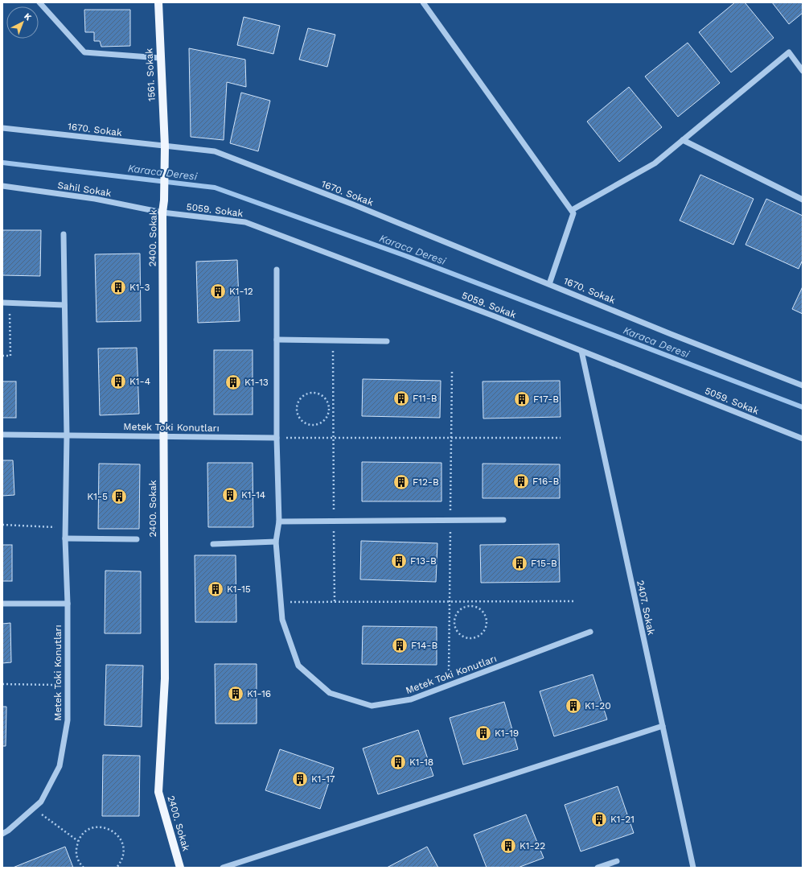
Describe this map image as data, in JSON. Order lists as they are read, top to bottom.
{
  "streets": {
    "main road": ["1561. Sokak", "2400. Sokak"],
    "street": [
      "1670. Sokak",
      "Sahil Sokak",
      "5059. Sokak",
      "Metek Toki Konutları",
      "2407. Sokak"
    ]
  },
  "crossings": [
    ["1561. Sokak", "1670. Sokak"],
    ["1561. Sokak", "2400. Sokak"],
    ["1670. Sokak", "2400. Sokak"],
    ["Sahil Sokak", "5059. Sokak"],
    ["Sahil Sokak", "2400. Sokak"],
    ["5059. Sokak", "2400. Sokak"],
    ["5059. Sokak", "2407. Sokak"],
    ["2400. Sokak", "Metek Toki Konutları"]
  ],
  "water": ["Karaca Deresi"],
  "places": {
    "building": [
      "K1-3",
      "K1-12",
      "K1-4",
      "K1-13",
      "F11-B",
      "F17-B",
      "F16-B",
      "F12-B",
      "K1-14",
      "K1-5",
      "F13-B",
      "F15-B",
      "K1-15",
      "F14-B",
      "K1-16",
      "K1-20",
      "K1-19",
      "K1-18",
      "K1-17",
      "K1-21",
      "K1-22"
    ]
  },
  "north": "top right"
}
